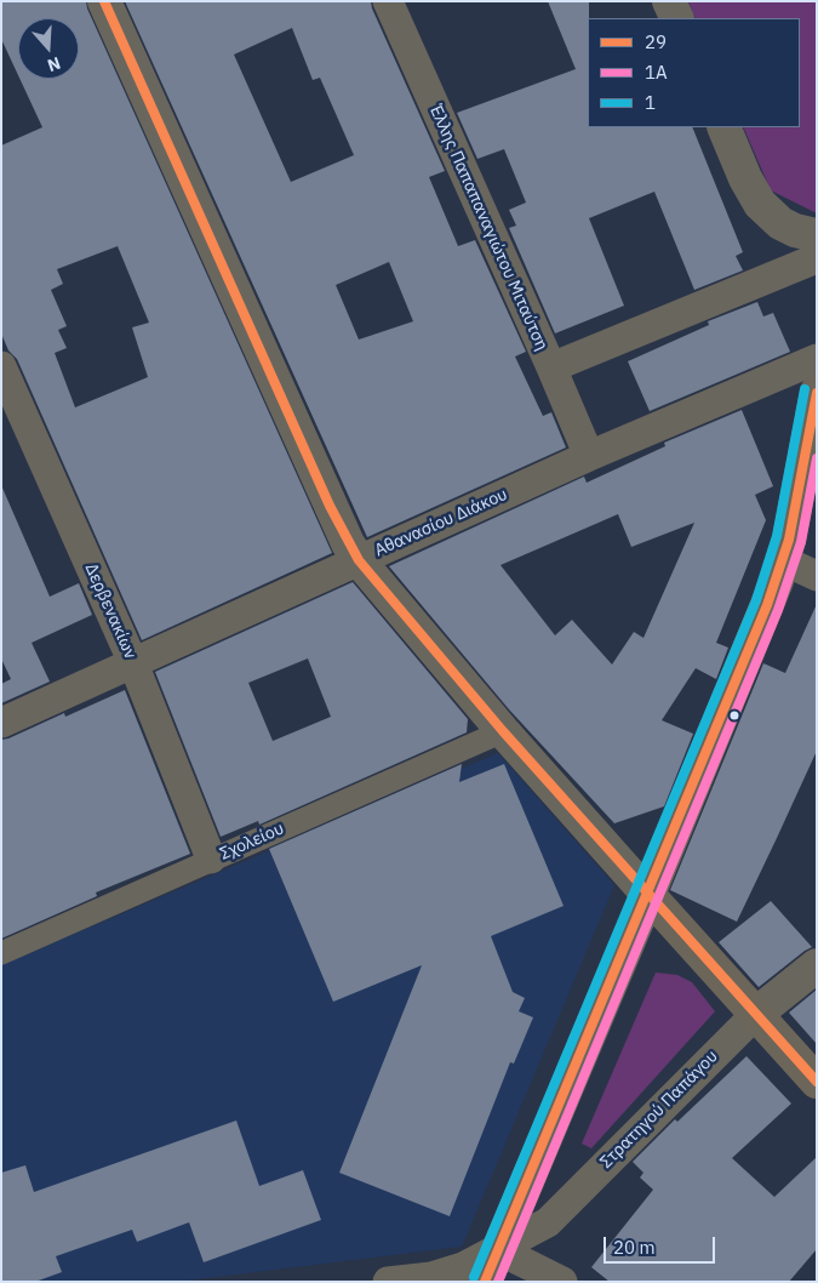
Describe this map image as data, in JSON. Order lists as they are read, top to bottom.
{
  "streets": {
    "street": [
      "Έλλης Παπαπαναγιώτου Μιταύτση",
      "Αθανασίου Διάκου",
      "Δερβενακίων",
      "Σχολείου",
      "Στρατηγού Παπάγου"
    ]
  },
  "crossings": [
    ["Έλλης Παπαπαναγιώτου Μιταύτση", "Αθανασίου Διάκου"],
    ["Αθανασίου Διάκου", "Δερβενακίων"],
    ["Δερβενακίων", "Σχολείου"]
  ],
  "lines": ["transit line 29", "transit line 1", "transit line 1Α"],
  "legend": ["29", "1Α", "1"],
  "scale_bar": "20 m",
  "north": "bottom"
}
